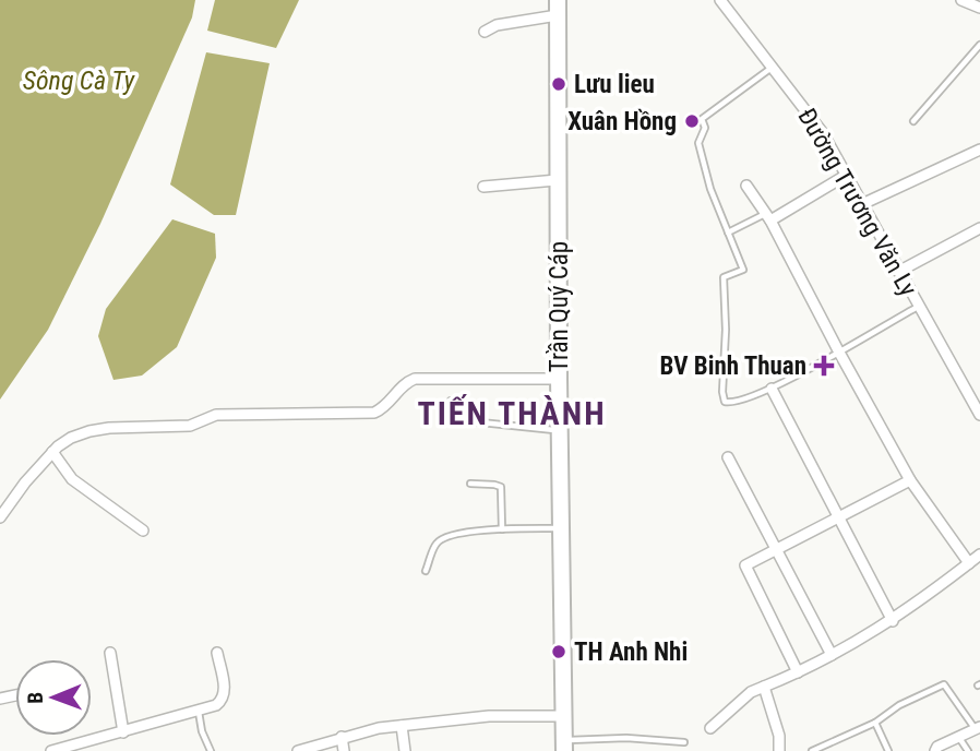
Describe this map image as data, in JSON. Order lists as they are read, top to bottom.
{
  "streets": {
    "main road": ["Trần Quý Cáp"],
    "street": ["Đường Trương Văn Ly"]
  },
  "districts": ["TIẾN THÀNH"],
  "water": ["Sông Cà Ty"],
  "places": {
    "other": ["Lưu lieu", "Xuân Hồng", "TH Anh Nhi"],
    "health": ["BV Binh Thuan"]
  },
  "north": "left"
}
